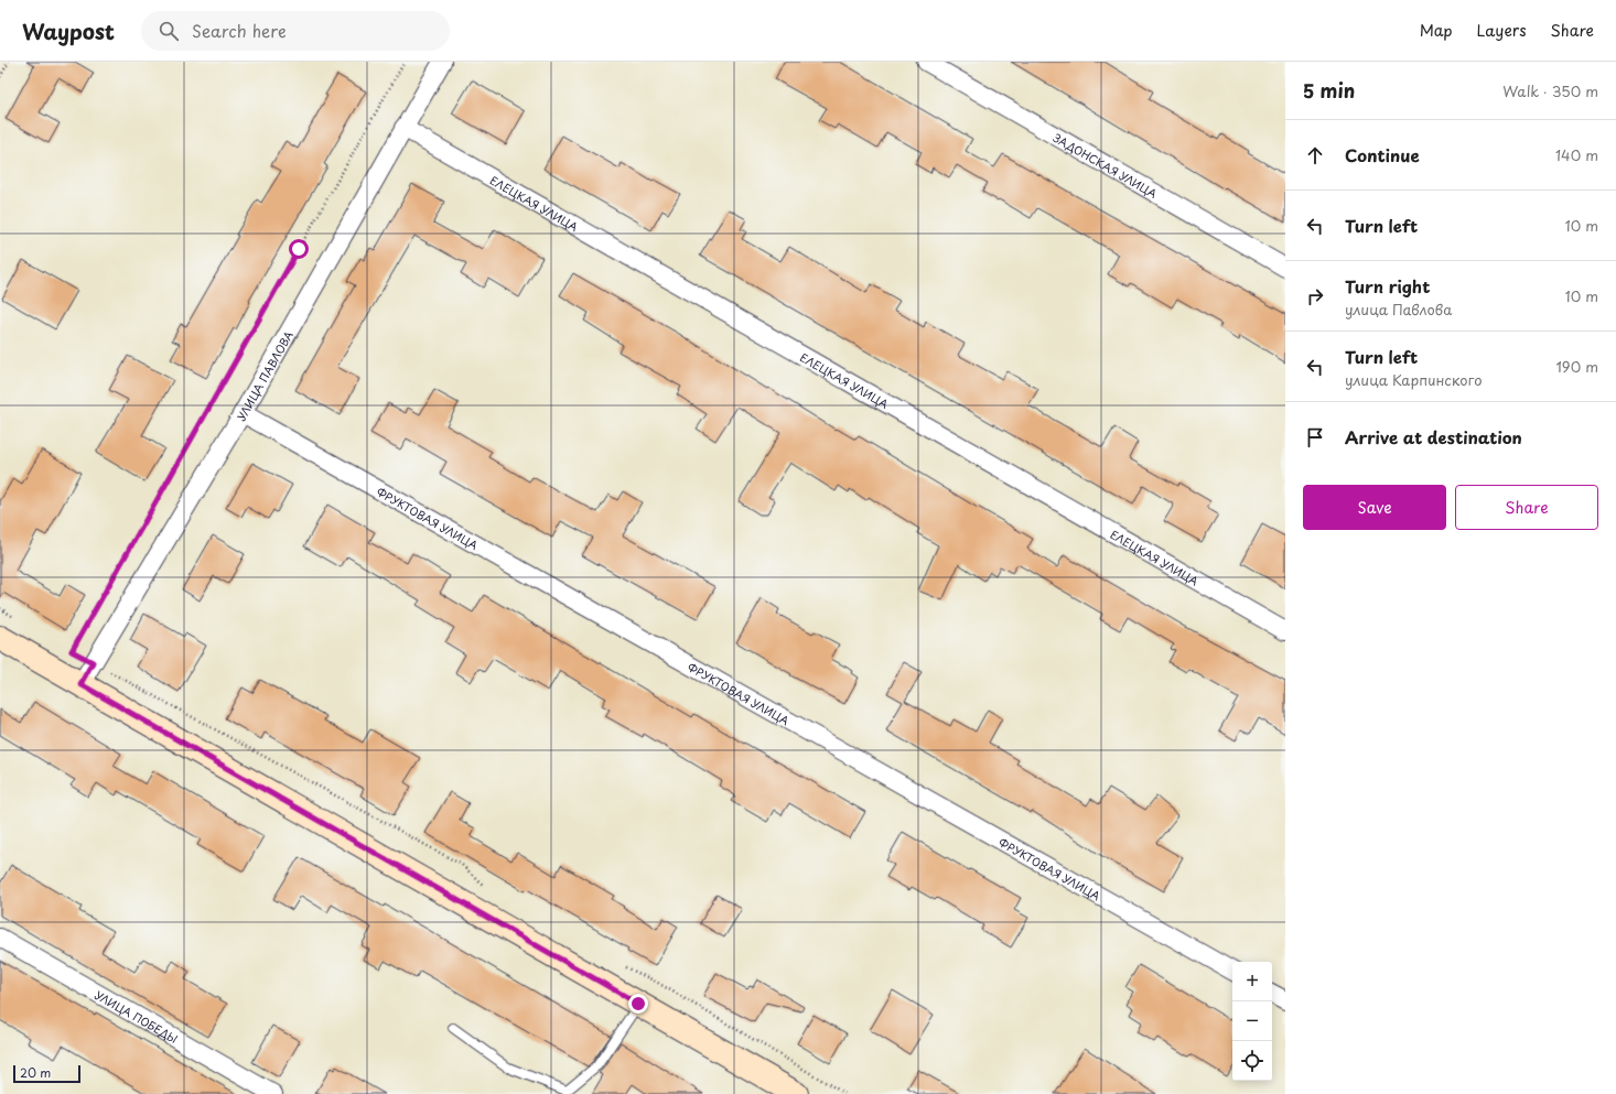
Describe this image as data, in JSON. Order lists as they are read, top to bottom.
{
  "streets": {
    "street": [
      "ЗАДОНСКАЯ УЛИЦА",
      "ЕЛЕЦКАЯ УЛИЦА",
      "УЛИЦА ПАВЛОВА",
      "ФРУКТОВАЯ УЛИЦА",
      "УЛИЦА ПОБЕДЫ"
    ]
  },
  "crossings": [
    ["ЕЛЕЦКАЯ УЛИЦА", "УЛИЦА ПАВЛОВА"],
    ["УЛИЦА ПАВЛОВА", "ФРУКТОВАЯ УЛИЦА"]
  ],
  "scale_bar": "20 m",
  "page": {
    "header": "Waypost",
    "search": "Search here",
    "nav": ["Map", "Layers", "Share"],
    "heading": ["5 min", "Walk · 350 m"],
    "list": [
      ["Continue", "140 m"],
      ["Turn left", "10 m"],
      ["Turn right", "улица Павлова", "10 m"],
      ["Turn left", "улица Карпинского", "190 m"],
      "Arrive at destination"
    ],
    "buttons": ["Save", "Share"],
    "map_buttons": ["+", "−"],
    "scale": "20 m"
  }
}
